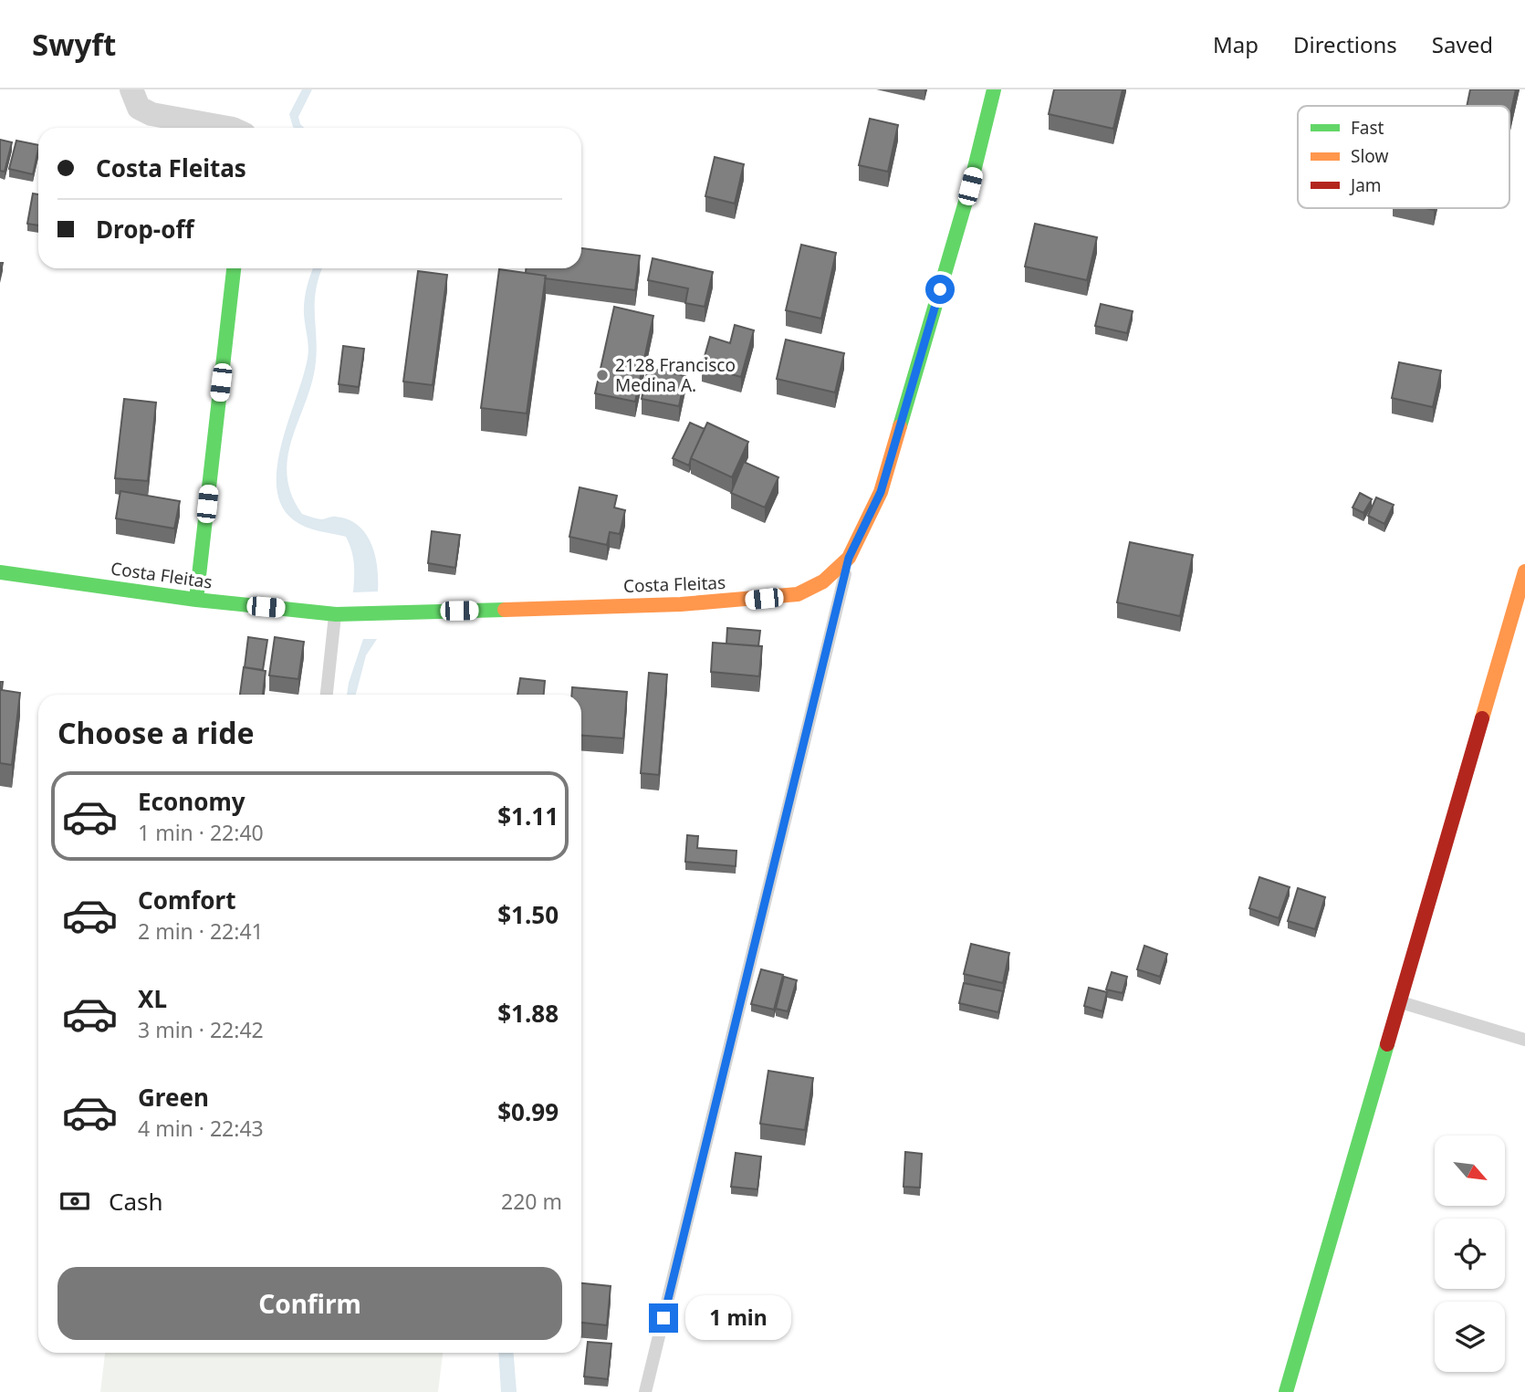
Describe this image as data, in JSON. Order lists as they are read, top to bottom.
{
  "streets": {
    "main road": ["Costa Fleitas"]
  },
  "places": ["2128 Francisco Medina A."],
  "legend": ["Fast", "Slow", "Jam"],
  "north": "bottom right",
  "page": {
    "header": "Swyft",
    "nav": ["Map", "Directions", "Saved"],
    "banner": ["Costa Fleitas", "Drop-off"],
    "heading": "Choose a ride",
    "list": [
      {
        "name": "Economy",
        "note": "1 min · 22:40",
        "value": "$1.11"
      },
      {
        "name": "Comfort",
        "note": "2 min · 22:41",
        "value": "$1.50"
      },
      {
        "name": "XL",
        "note": "3 min · 22:42",
        "value": "$1.88"
      },
      {
        "name": "Green",
        "note": "4 min · 22:43",
        "value": "$0.99"
      }
    ],
    "pay": ["Cash", "220 m"],
    "buttons": "Confirm",
    "bubble": "1 min"
  }
}
